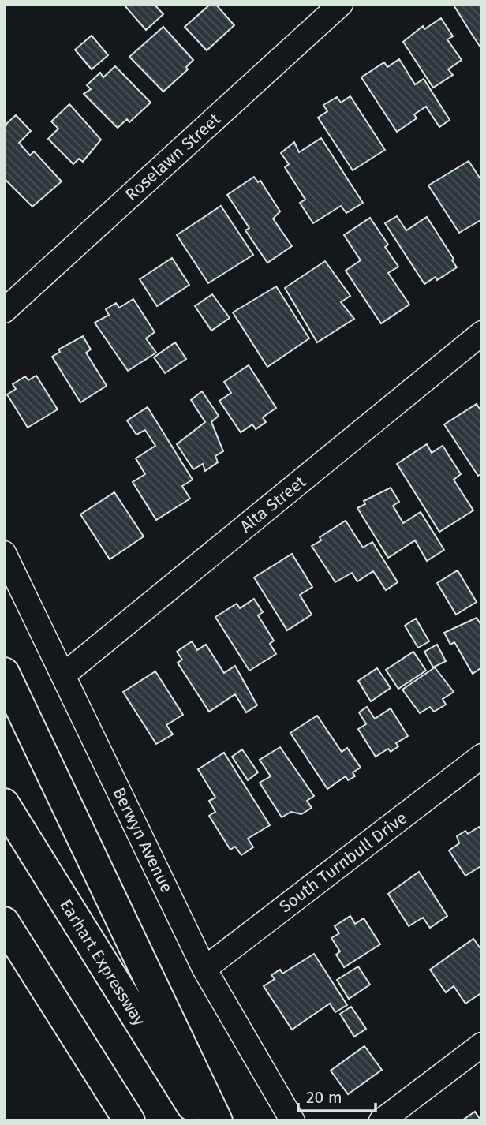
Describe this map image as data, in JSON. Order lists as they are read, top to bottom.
{
  "streets": {
    "highway": ["Earhart Expressway"],
    "street": [
      "Roselawn Street",
      "Alta Street",
      "Berwyn Avenue",
      "South Turnbull Drive"
    ]
  },
  "crossings": [
    ["Alta Street", "Berwyn Avenue"],
    ["Berwyn Avenue", "South Turnbull Drive"]
  ],
  "scale_bar": "20 m"
}
